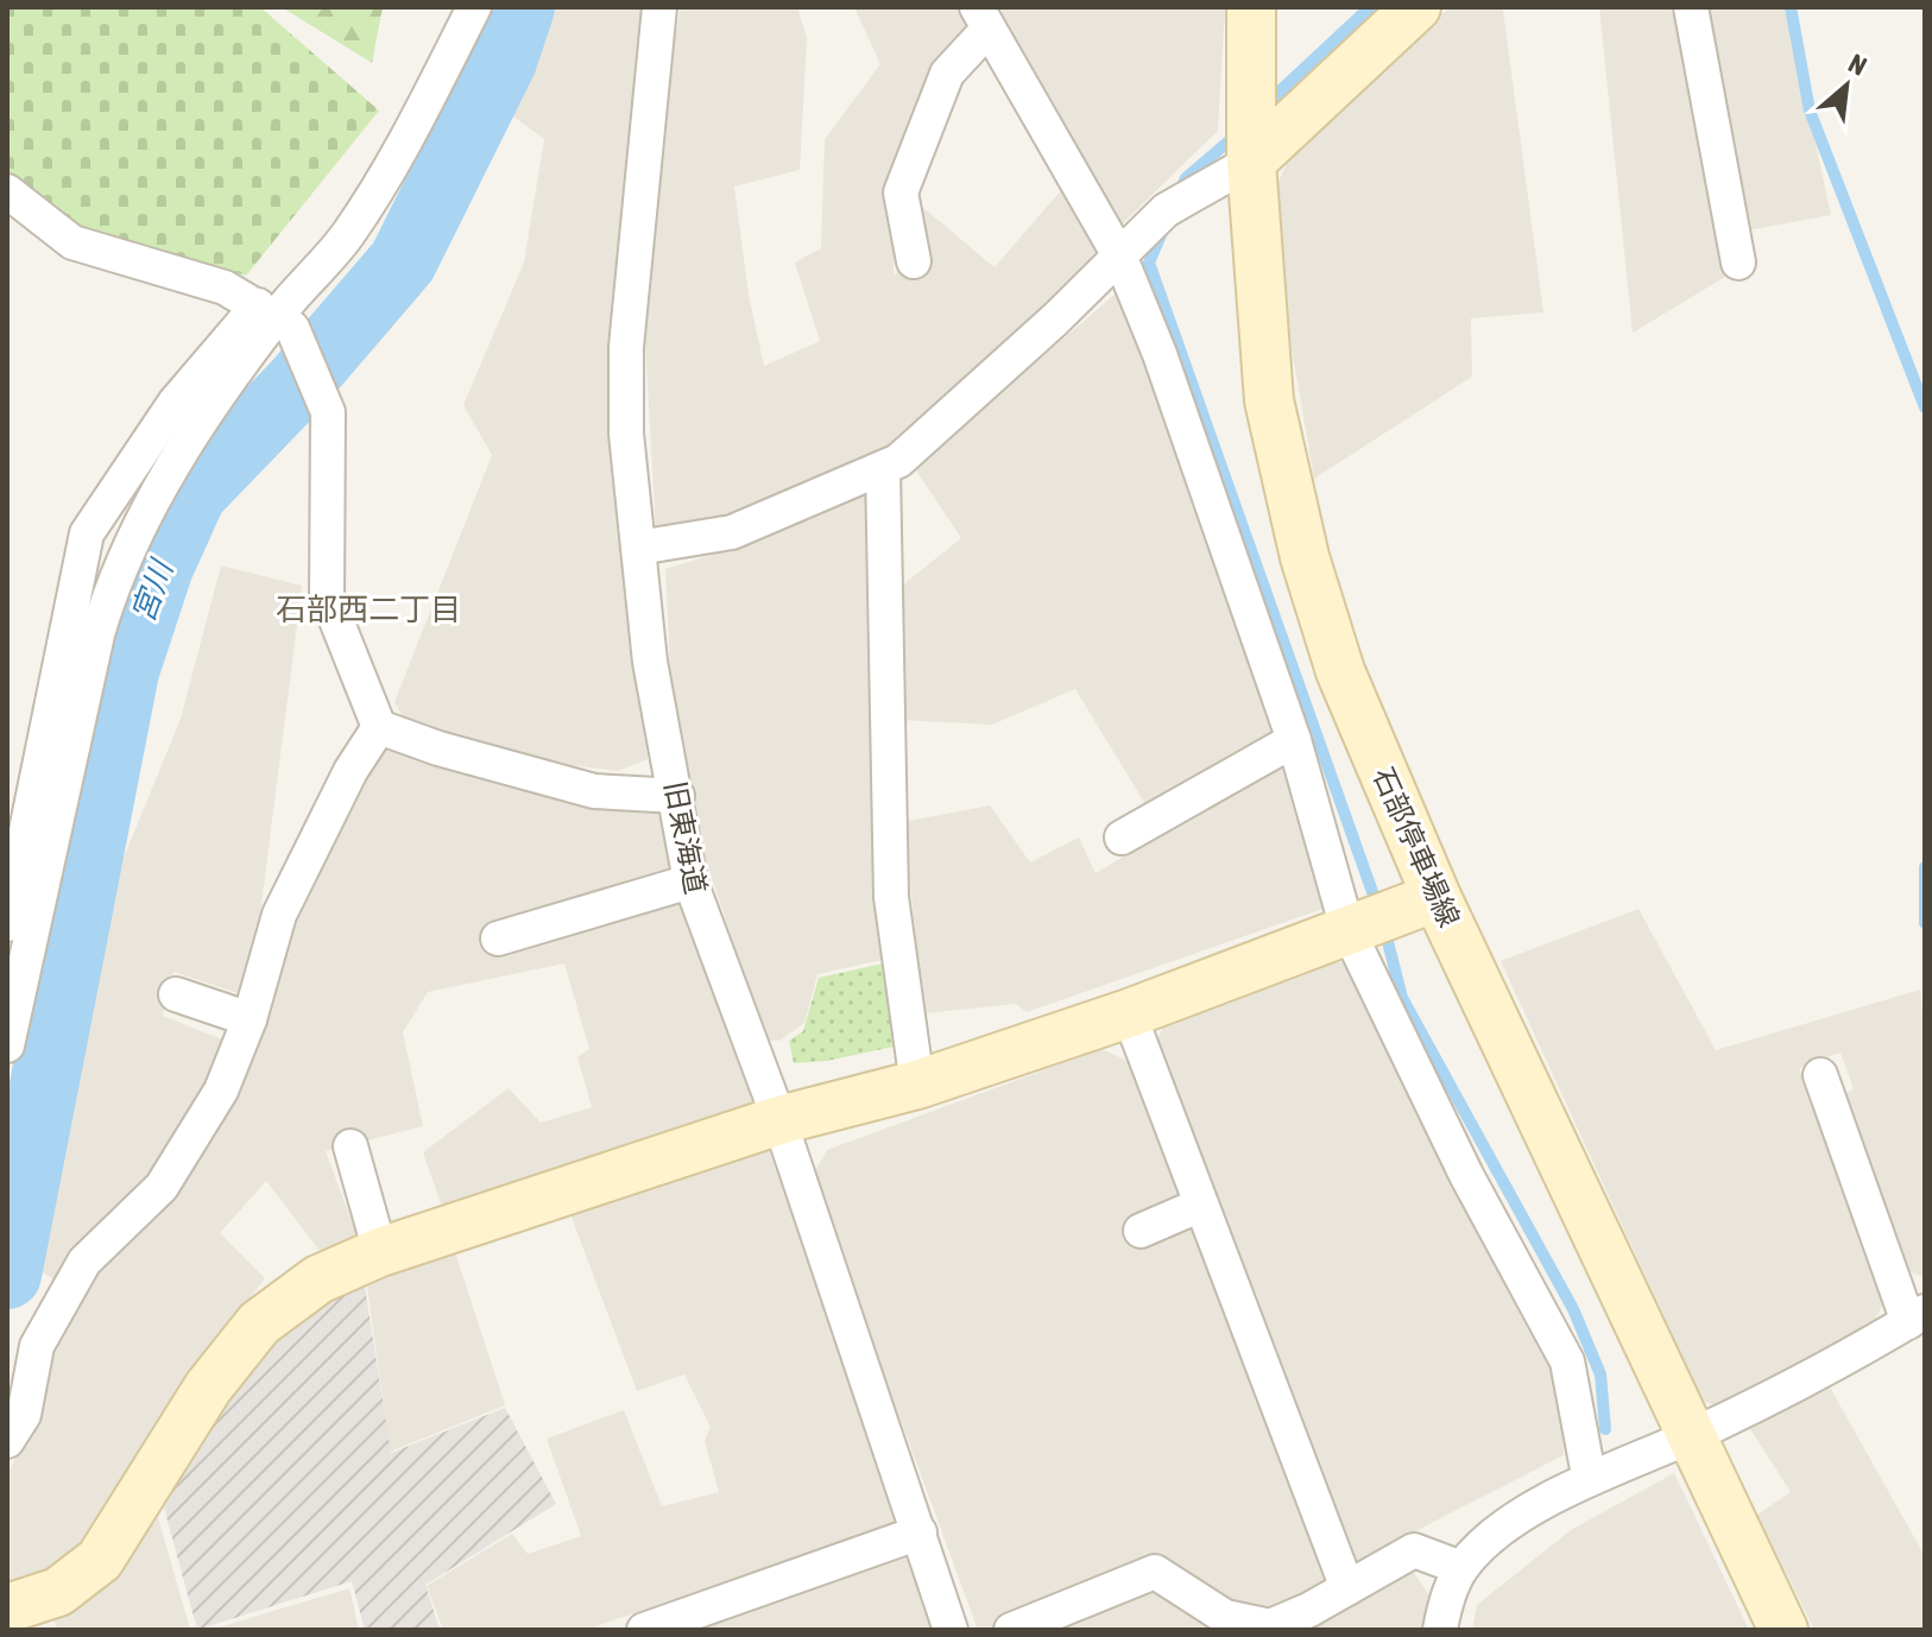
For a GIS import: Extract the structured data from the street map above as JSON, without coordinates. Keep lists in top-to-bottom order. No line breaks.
{"streets":{"street":["旧東海道","石部停車場線"]},"districts":["石部西二丁目"],"water":["宮川"],"north":"top right"}
